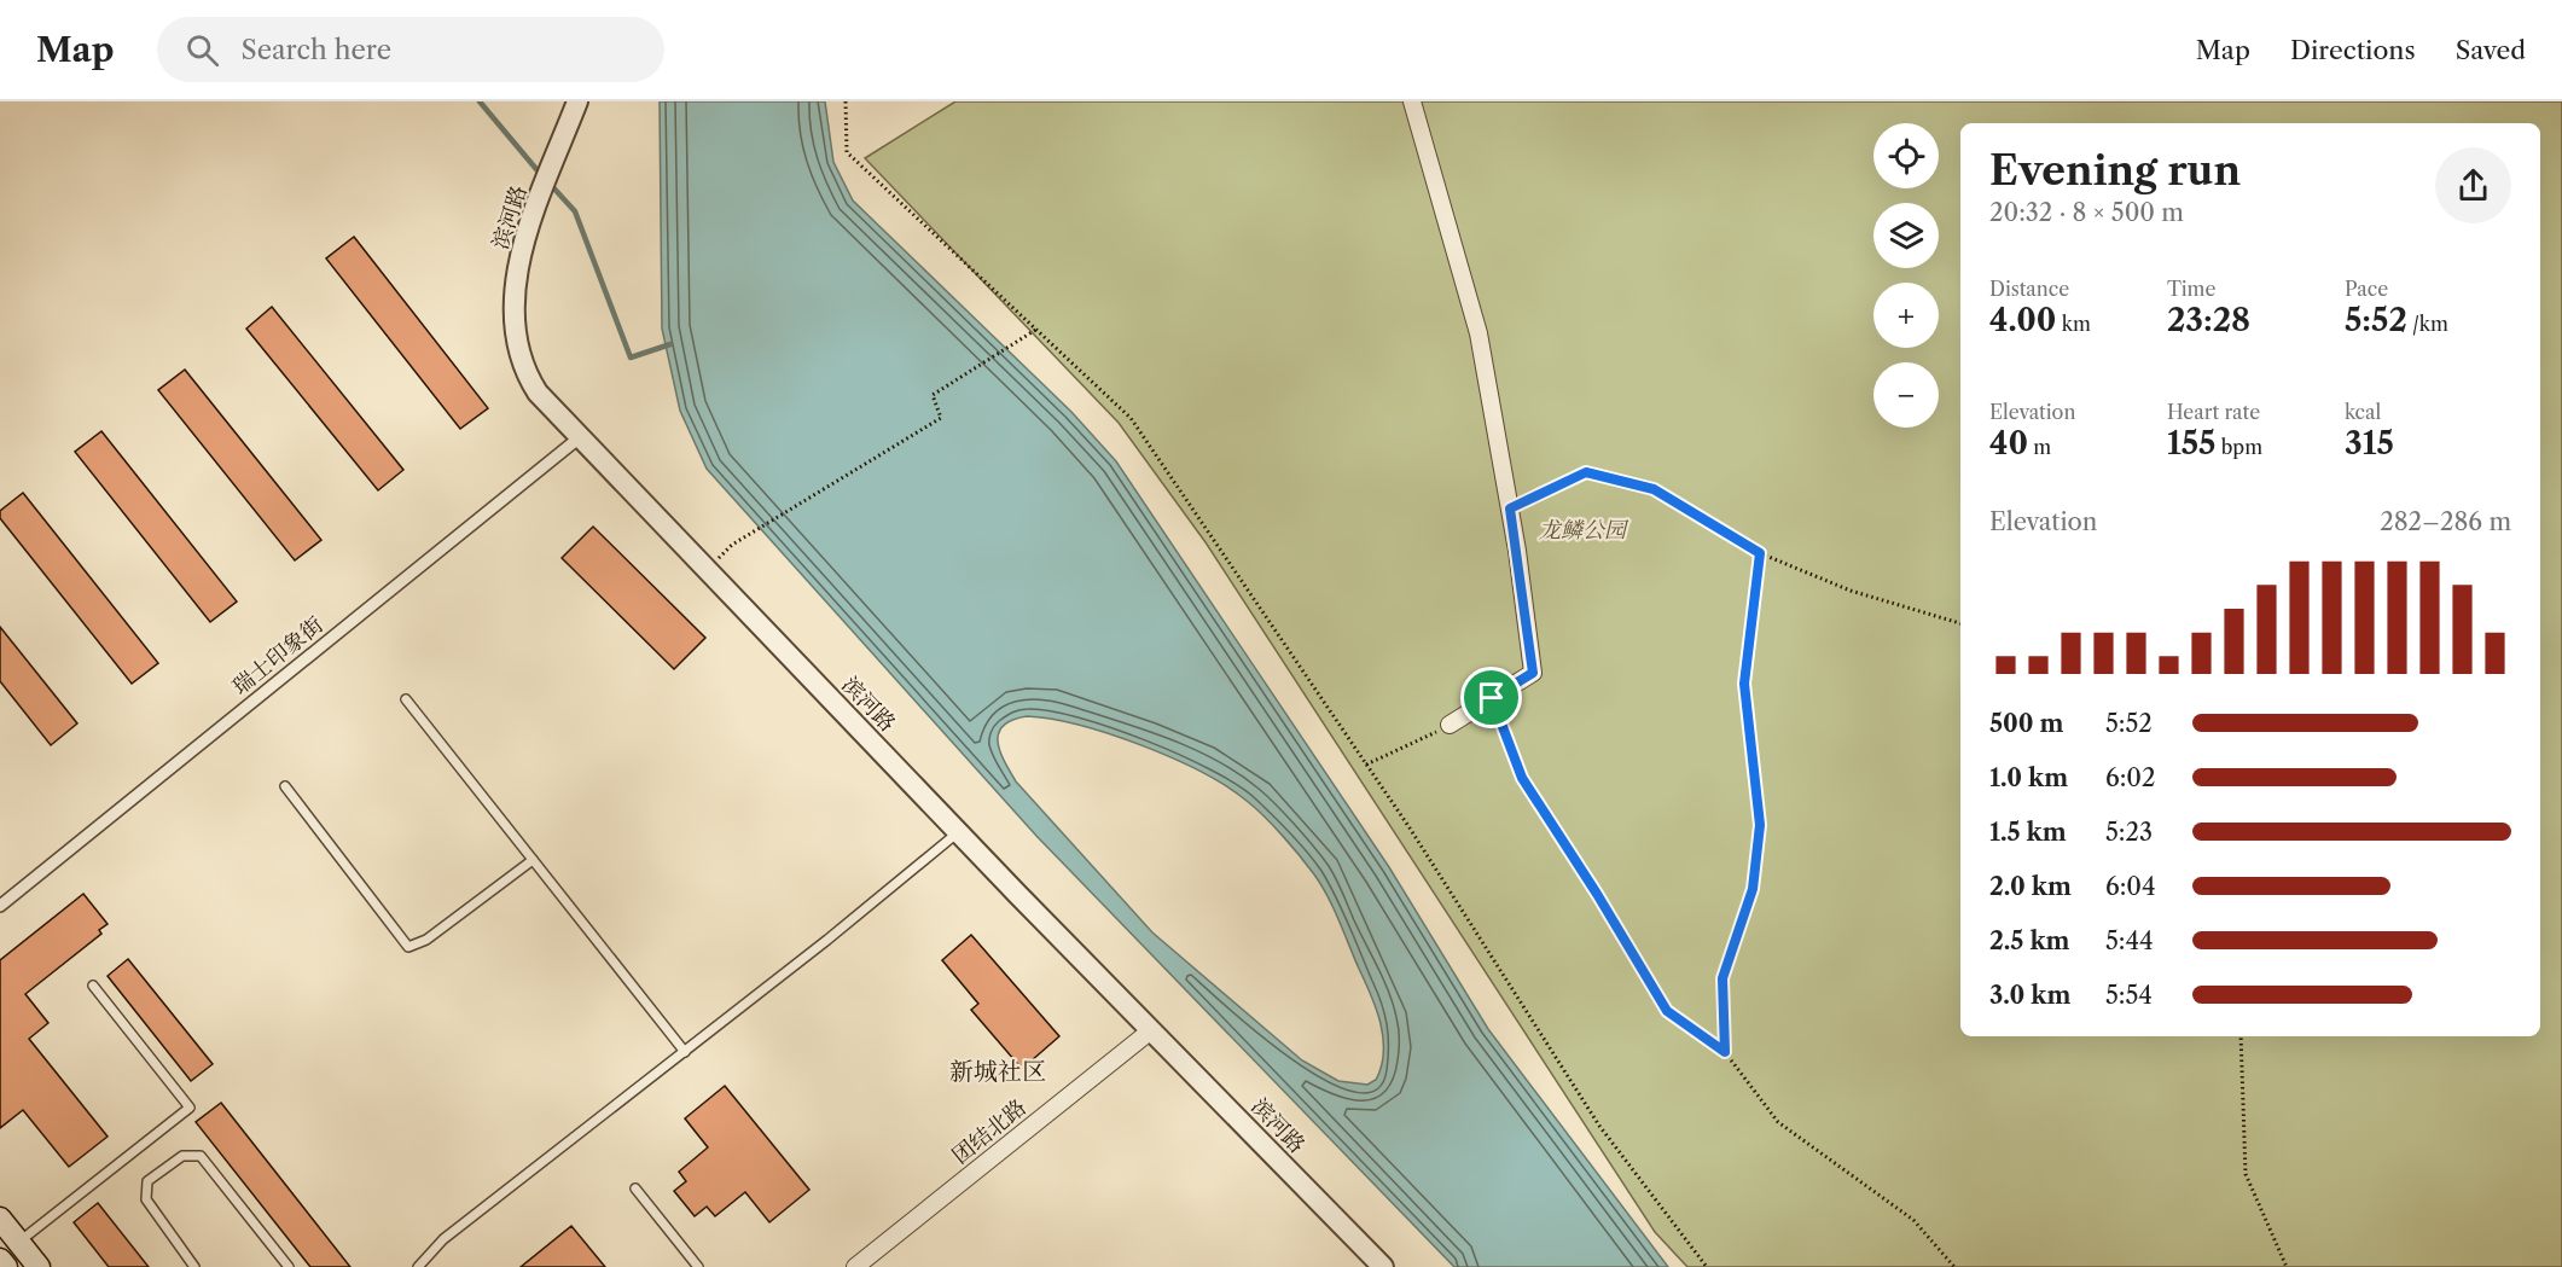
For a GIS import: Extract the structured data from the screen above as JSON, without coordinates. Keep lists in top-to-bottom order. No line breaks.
{"streets":{"street":["滨河路","瑞士印象街","团结北路"]},"crossings":[["滨河路","瑞士印象街"],["滨河路","团结北路"]],"districts":["新城社区"],"parks":["龙鳞公园"],"page":{"header":"Map","search":"Search here","nav":["Map","Directions","Saved"],"map_buttons":["+","−"],"heading":["Evening run","20:32 · 8 × 500 m"],"stats":[["Distance","4.00 km"],["Time","23:28"],["Pace","5:52 /km"],["Elevation","40 m"],["Heart rate","155 bpm"],["kcal","315"]],"chart":["Elevation","282–286 m"],"list":[{"name":"500 m","note":"5:52"},{"name":"1.0 km","note":"6:02"},{"name":"1.5 km","note":"5:23"},{"name":"2.0 km","note":"6:04"},{"name":"2.5 km","note":"5:44"},{"name":"3.0 km","note":"5:54"}]}}
